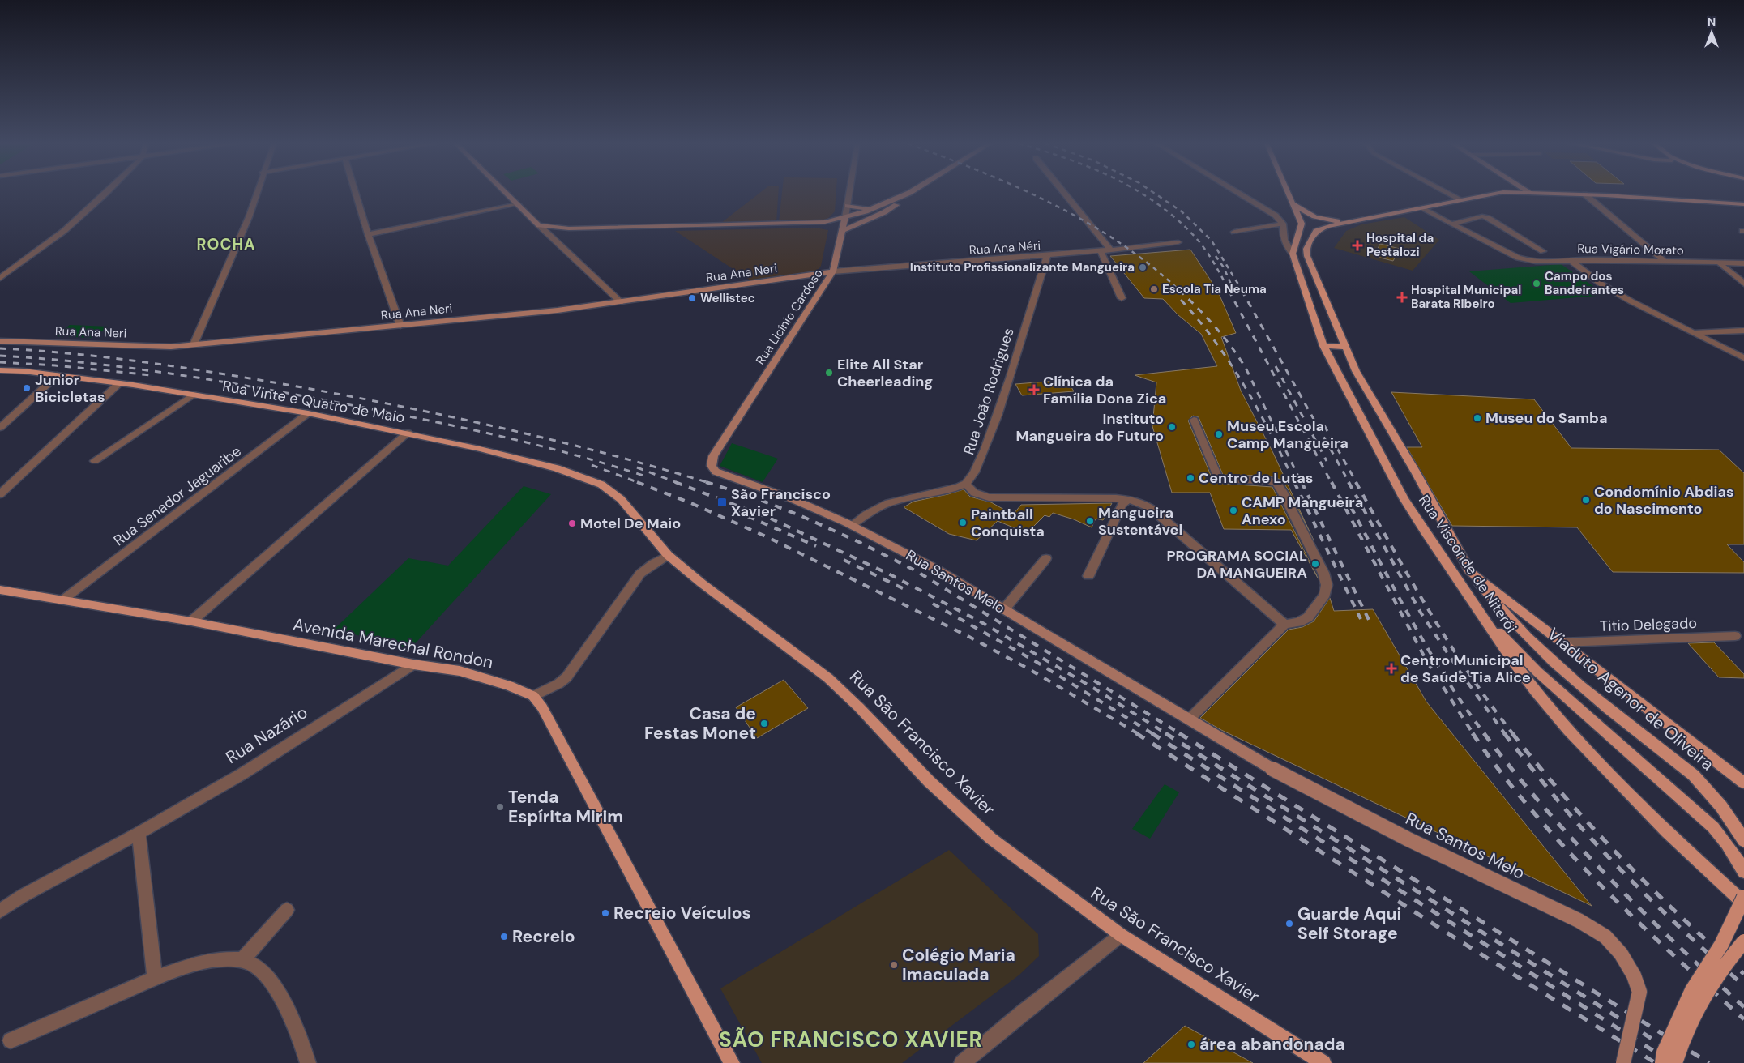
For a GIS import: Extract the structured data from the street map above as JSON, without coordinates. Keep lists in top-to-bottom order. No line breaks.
{"streets":{"main road":["Rua Ana Neri","Rua Licínio Cardoso","Rua Vinte e Quatro de Maio","Rua Visconde de Niterói","Rua Santos Melo","Avenida Marechal Rondon","Viaduto Agenor de Oliveira","Rua São Francisco Xavier"],"street":["Rua Ana Néri","Rua Vigário Morato","Rua João Rodrigues","Rua Senador Jaguaribe","Titio Delegado","Rua Nazário"]},"crossings":[["Rua Ana Néri","Rua Ana Neri"],["Rua Ana Néri","Rua Licínio Cardoso"],["Rua Ana Néri","Rua João Rodrigues"],["Rua Ana Neri","Rua Licínio Cardoso"],["Rua Licínio Cardoso","Rua Santos Melo"],["Rua Vinte e Quatro de Maio","Rua Senador Jaguaribe"],["Rua Vinte e Quatro de Maio","Rua São Francisco Xavier"],["Rua Senador Jaguaribe","Avenida Marechal Rondon"],["Rua Visconde de Niterói","Titio Delegado"],["Rua Visconde de Niterói","Viaduto Agenor de Oliveira"],["Avenida Marechal Rondon","Rua Nazário"]],"districts":["ROCHA","SÃO FRANCISCO XAVIER"],"places":{"health":["Hospital da Pestalozi","Hospital Municipal Barata Ribeiro","Clínica da Família Dona Zica","Centro Municipal de Saúde Tia Alice"],"other":["Instituto Profissionalizante Mangueira","Campo dos Bandeirantes","Escola Tia Neuma","Wellistec","Elite All Star Cheerleading","Junior Bicicletas","Museu do Samba","Instituto Mangueira do Futuro","Museu Escola Camp Mangueira","Centro de Lutas","Condomínio Abdias do Nascimento","CAMP Mangueira Anexo","Mangueira Sustentável","Paintball Conquista","Motel De Maio","PROGRAMA SOCIAL DA MANGUEIRA","Casa de Festas Monet","Tenda Espírita Mirim","Recreio Veículos","Guarde Aqui Self Storage","Recreio","Colégio Maria Imaculada","área abandonada"],"transit":["São Francisco Xavier"]},"north":"top"}
